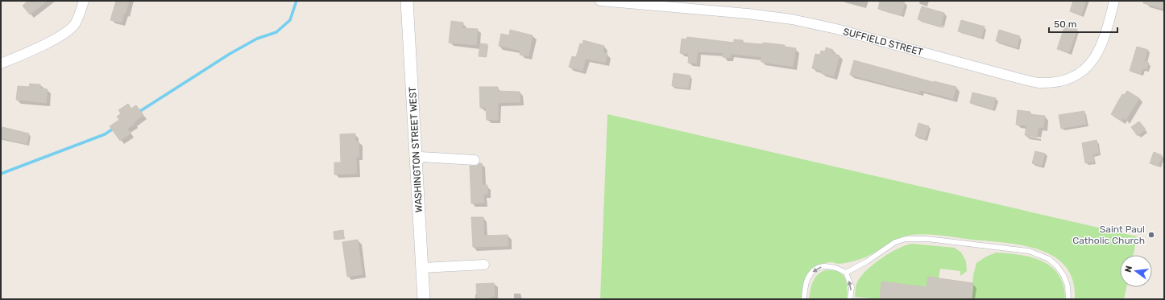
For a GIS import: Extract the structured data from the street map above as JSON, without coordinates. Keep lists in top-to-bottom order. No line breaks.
{"streets":{"street":["SUFFIELD STREET","WASHINGTON STREET WEST"]},"places":["Saint Paul Catholic Church"],"scale_bar":"50 m","north":"left"}
